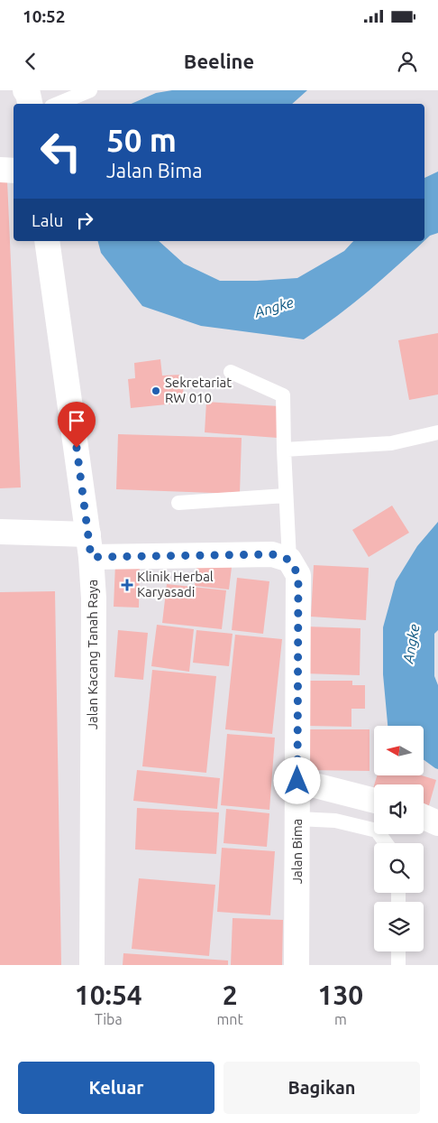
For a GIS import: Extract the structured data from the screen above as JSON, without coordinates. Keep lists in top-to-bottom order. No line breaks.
{"streets":{"street":["Jalan Kacang Tanah Raya","Jalan Bima"]},"water":["Angke"],"places":{"other":["Sekretariat RW 010"],"health":["Klinik Herbal Karyasadi"]},"north":"left","page":{"status":"10:52","header":"Beeline","turn":["50 m","Jalan Bima"],"then":"Lalu","eta":["10:54","Tiba","2","mnt","130","m"],"buttons":["Keluar","Bagikan"]}}
